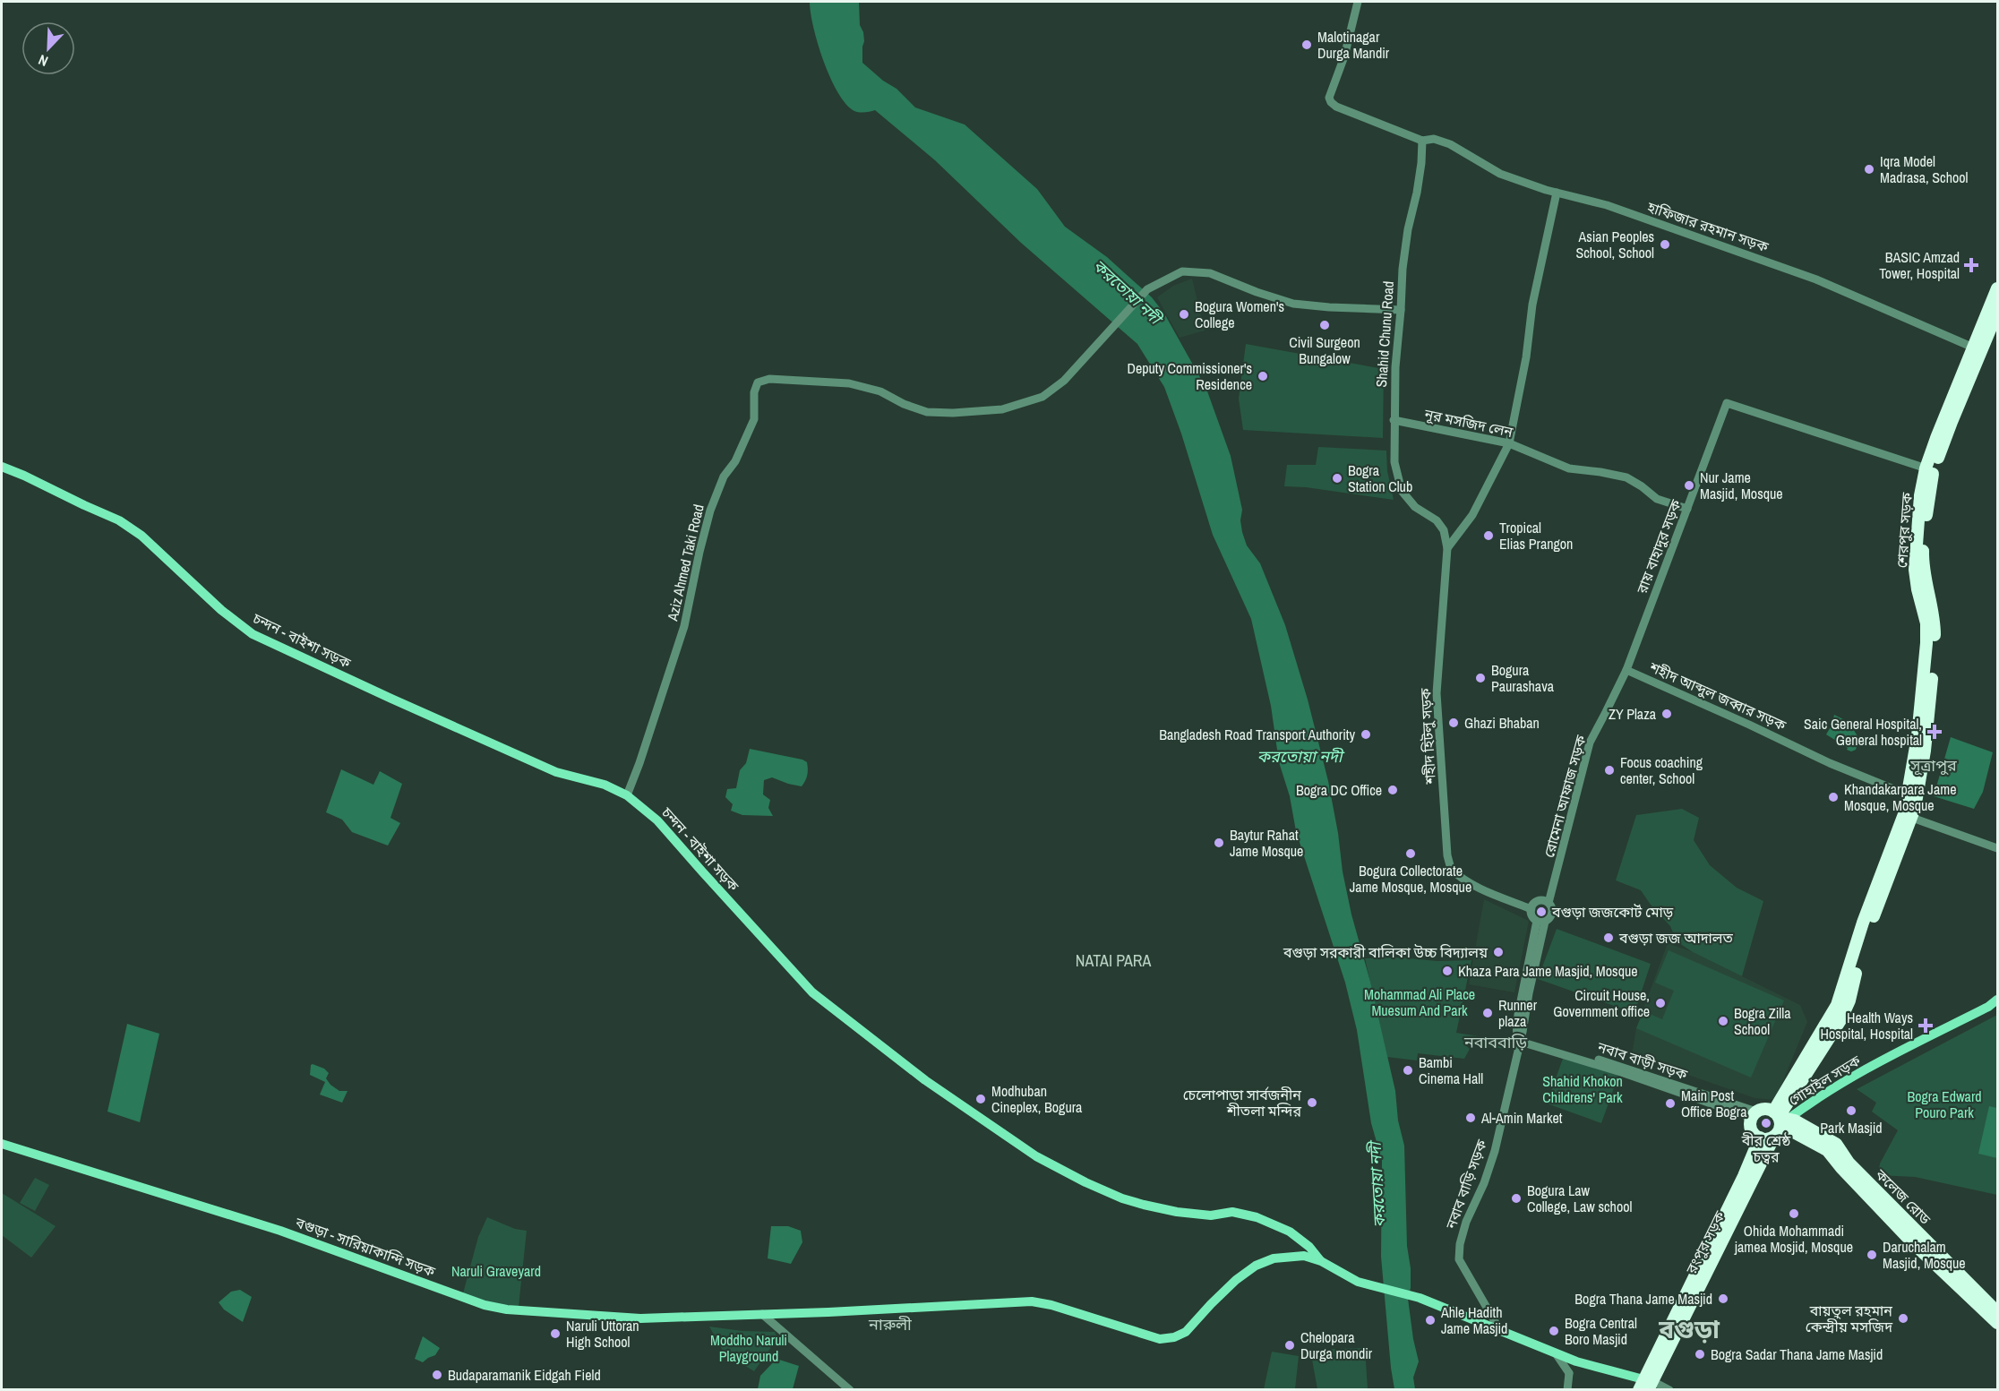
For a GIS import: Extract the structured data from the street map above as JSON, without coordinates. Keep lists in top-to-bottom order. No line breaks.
{"streets":{"highway":["শেরপুর সড়ক","কলেজ রোড","রংপুর সড়ক"],"main road":["চন্দন - বাইশা সড়ক","গোহাইল সড়ক","বগুড়া - সারিয়াকান্দি সড়ক"],"street":["হাফিজার রহমান সড়ক","Shahid Chunu Road","নূর মসজিদ লেন","রায় বাহাদুর সড়ক","Aziz Ahmed Taki Road","শহীদ আব্দুল জব্বার সড়ক","শহীদ হিটলু সড়ক","রোমেনা আফাজ সড়ক","নবাব বাড়ী সড়ক","নবাব বাড়ি সড়ক"]},"crossings":[["হাফিজার রহমান সড়ক","Shahid Chunu Road"],["হাফিজার রহমান সড়ক","শেরপুর সড়ক"],["Shahid Chunu Road","নূর মসজিদ লেন"],["Shahid Chunu Road","Aziz Ahmed Taki Road"],["Shahid Chunu Road","শহীদ হিটলু সড়ক"],["নূর মসজিদ লেন","রায় বাহাদুর সড়ক"],["শেরপুর সড়ক","রায় বাহাদুর সড়ক"],["শেরপুর সড়ক","শহীদ আব্দুল জব্বার সড়ক"],["শেরপুর সড়ক","নবাব বাড়ী সড়ক"],["শেরপুর সড়ক","গোহাইল সড়ক"],["শেরপুর সড়ক","কলেজ রোড"],["শেরপুর সড়ক","রংপুর সড়ক"],["রায় বাহাদুর সড়ক","শহীদ আব্দুল জব্বার সড়ক"],["রায় বাহাদুর সড়ক","রোমেনা আফাজ সড়ক"],["Aziz Ahmed Taki Road","চন্দন - বাইশা সড়ক"],["চন্দন - বাইশা সড়ক","বগুড়া - সারিয়াকান্দি সড়ক"],["শহীদ আব্দুল জব্বার সড়ক","রোমেনা আফাজ সড়ক"],["শহীদ হিটলু সড়ক","রোমেনা আফাজ সড়ক"],["শহীদ হিটলু সড়ক","নবাব বাড়ি সড়ক"],["রোমেনা আফাজ সড়ক","নবাব বাড়ি সড়ক"],["নবাব বাড়ী সড়ক","গোহাইল সড়ক"],["নবাব বাড়ী সড়ক","নবাব বাড়ি সড়ক"],["নবাব বাড়ী সড়ক","কলেজ রোড"],["নবাব বাড়ী সড়ক","রংপুর সড়ক"],["গোহাইল সড়ক","কলেজ রোড"],["গোহাইল সড়ক","রংপুর সড়ক"],["কলেজ রোড","রংপুর সড়ক"]],"districts":["সূত্রাপুর","NATAI PARA","নবাববাড়ি","নারুলী","বগুড়া"],"water":["করতোয়া নদী"],"parks":["Mohammad Ali Place Muesum And Park","Shahid Khokon Childrens' Park","Bogra Edward Pouro Park","Naruli Graveyard","Moddho Naruli Playground"],"places":{"other":["Malotinagar Durga Mandir","Iqra Model Madrasa, School","Asian Peoples School, School","Bogura Women's College","Civil Surgeon Bungalow","Deputy Commissioner's Residence","Bogra Station Club","Nur Jame Masjid, Mosque","Tropical Elias Prangon","Bogura Paurashava","ZY Plaza","Ghazi Bhaban","Bangladesh Road Transport Authority","Focus coaching center, School","Bogra DC Office","Khandakarpara Jame Mosque, Mosque","Baytur Rahat Jame Mosque","Bogura Collectorate Jame Mosque, Mosque","বগুড়া জজকোর্ট মোড়","বগুড়া জজ আদালত","বগুড়া সরকারী বালিকা উচ্চ বিদ্যালয়","Khaza Para Jame Masjid, Mosque","Circuit House, Government office","Runner plaza","Bogra Zilla School","Bambi Cinema Hall","Modhuban Cineplex, Bogura","চেলোপাড়া সার্বজনীন শীতলা মন্দির","Main Post Office Bogra","Park Masjid","Al-Amin Market","বীর শ্রেষ্ঠ চত্বর","Bogura Law College, Law school","Ohida Mohammadi jamea Mosjid, Mosque","Daruchalam Masjid, Mosque","Bogra Thana Jame Masjid","বায়তুল রহমান কেন্দ্রীয় মসজিদ","Ahle Hadith Jame Masjid","Bogra Central Boro Masjid","Naruli Uttoran High School","Chelopara Durga mondir","Bogra Sadar Thana Jame Masjid","Budaparamanik Eidgah Field"],"health":["BASIC Amzad Tower, Hospital","Saic General Hospital, General hospital","Health Ways Hospital, Hospital"]},"north":"bottom left"}
